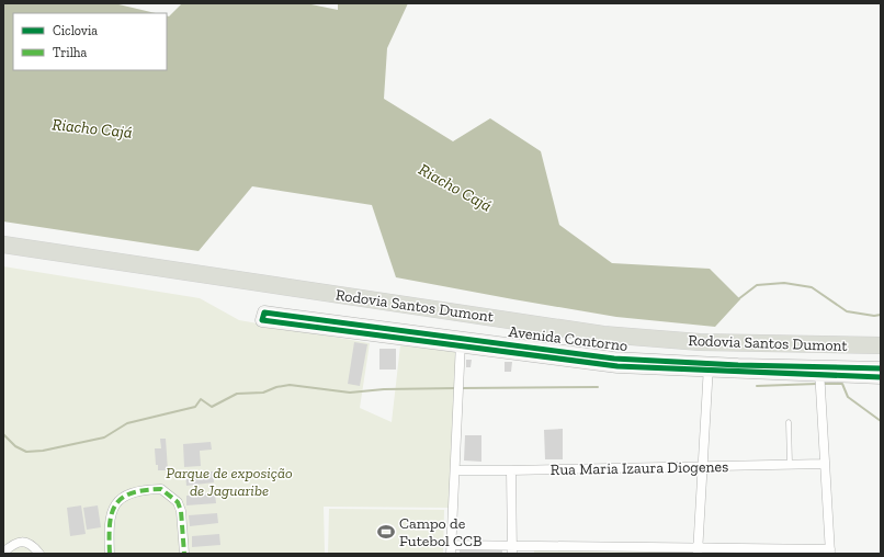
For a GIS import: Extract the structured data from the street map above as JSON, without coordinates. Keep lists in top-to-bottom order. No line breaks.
{"streets":{"highway":["Rodovia Santos Dumont"],"street":["Rua Maria Izaura Diogenes"],"cycle path":["Avenida Contorno"]},"water":["Riacho Cajá"],"parks":["Parque de exposição de Jaguaribe"],"places":{"sports":["Campo de Futebol CCB"]},"legend":["Ciclovia","Trilha"]}
